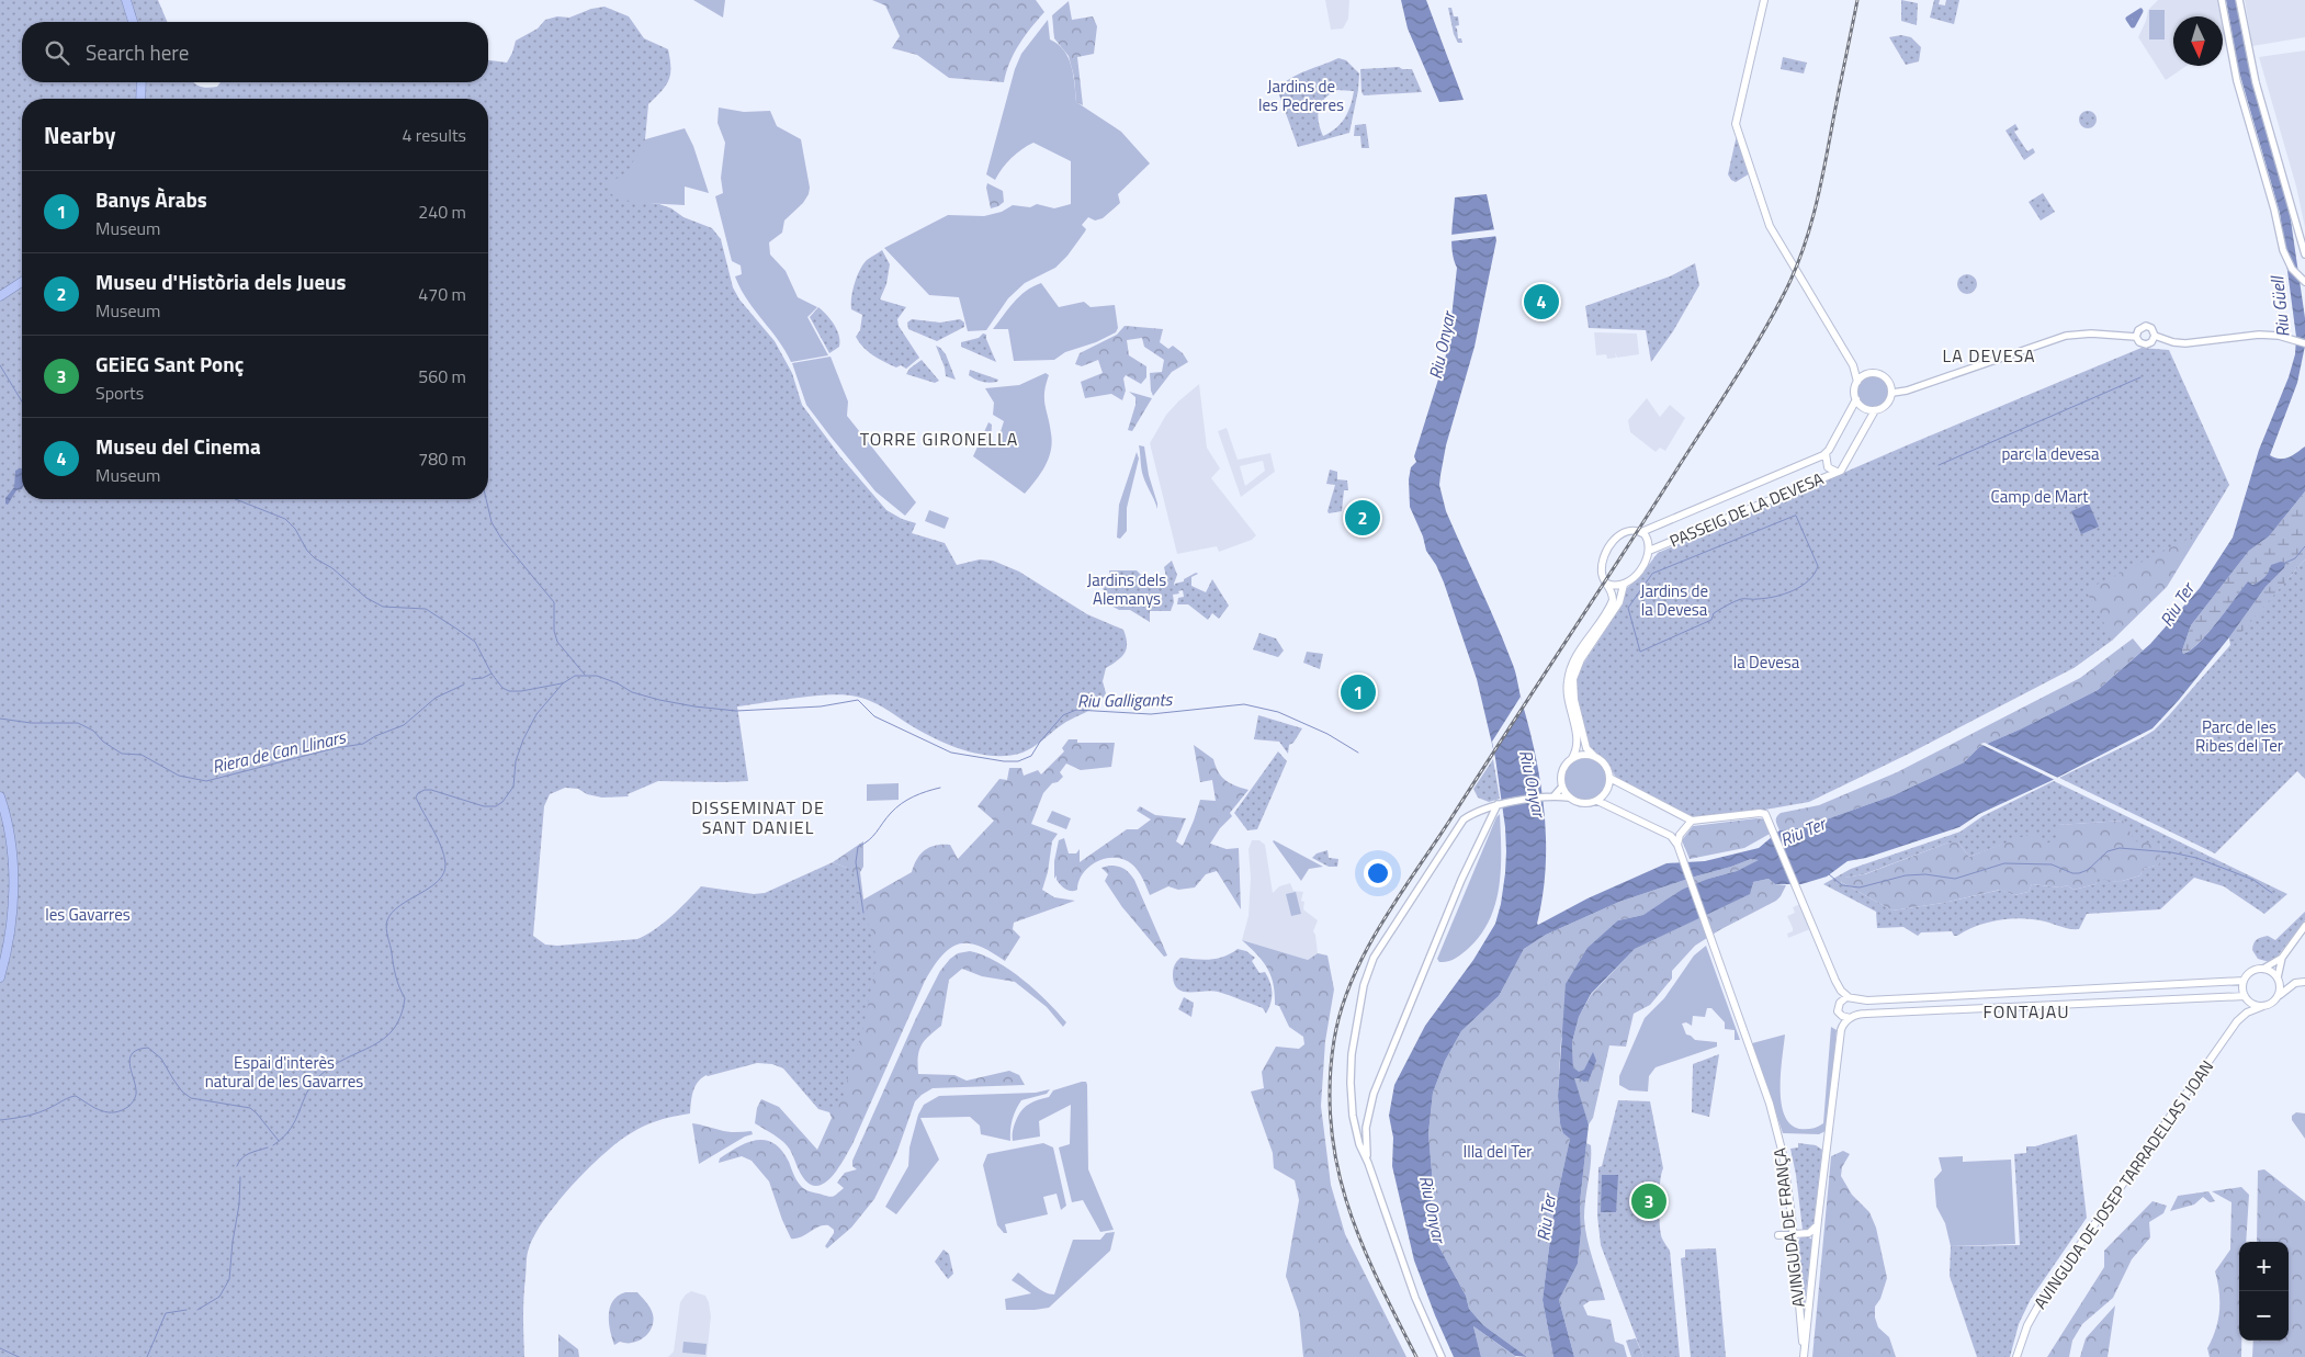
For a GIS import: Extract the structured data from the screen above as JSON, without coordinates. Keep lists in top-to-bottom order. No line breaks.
{"streets":{"main road":["PASSEIG DE LA DEVESA","AVINGUDA DE JOSEP TARRADELLAS I JOAN","AVINGUDA DE FRANÇA"]},"districts":["LA DEVESA","TORRE GIRONELLA","DISSEMINAT DE SANT DANIEL","FONTAJAU"],"water":["Riu Güell","Riu Onyar","Riu Ter","Riu Galligants","Riera de Can Llinars"],"parks":["Jardins de les Pedreres","parc la devesa","Camp de Mart","Jardins dels Alemanys","Jardins de la Devesa","la Devesa","Parc de les Ribes del Ter","les Gavarres","Espai d'interès natural de les Gavarres","Illa del Ter"],"north":"bottom","page":{"search":"Search here","heading":["Nearby","4 results"],"list":[{"mark":"1","name":"Banys Àrabs","note":"Museum","value":"240 m"},{"mark":"2","name":"Museu d'Història dels Jueus","note":"Museum","value":"470 m"},{"mark":"3","name":"GEiEG Sant Ponç","note":"Sports","value":"560 m"},{"mark":"4","name":"Museu del Cinema","note":"Museum","value":"780 m"}],"pins":["4","2","1","3"],"map_buttons":["+","−"]}}
